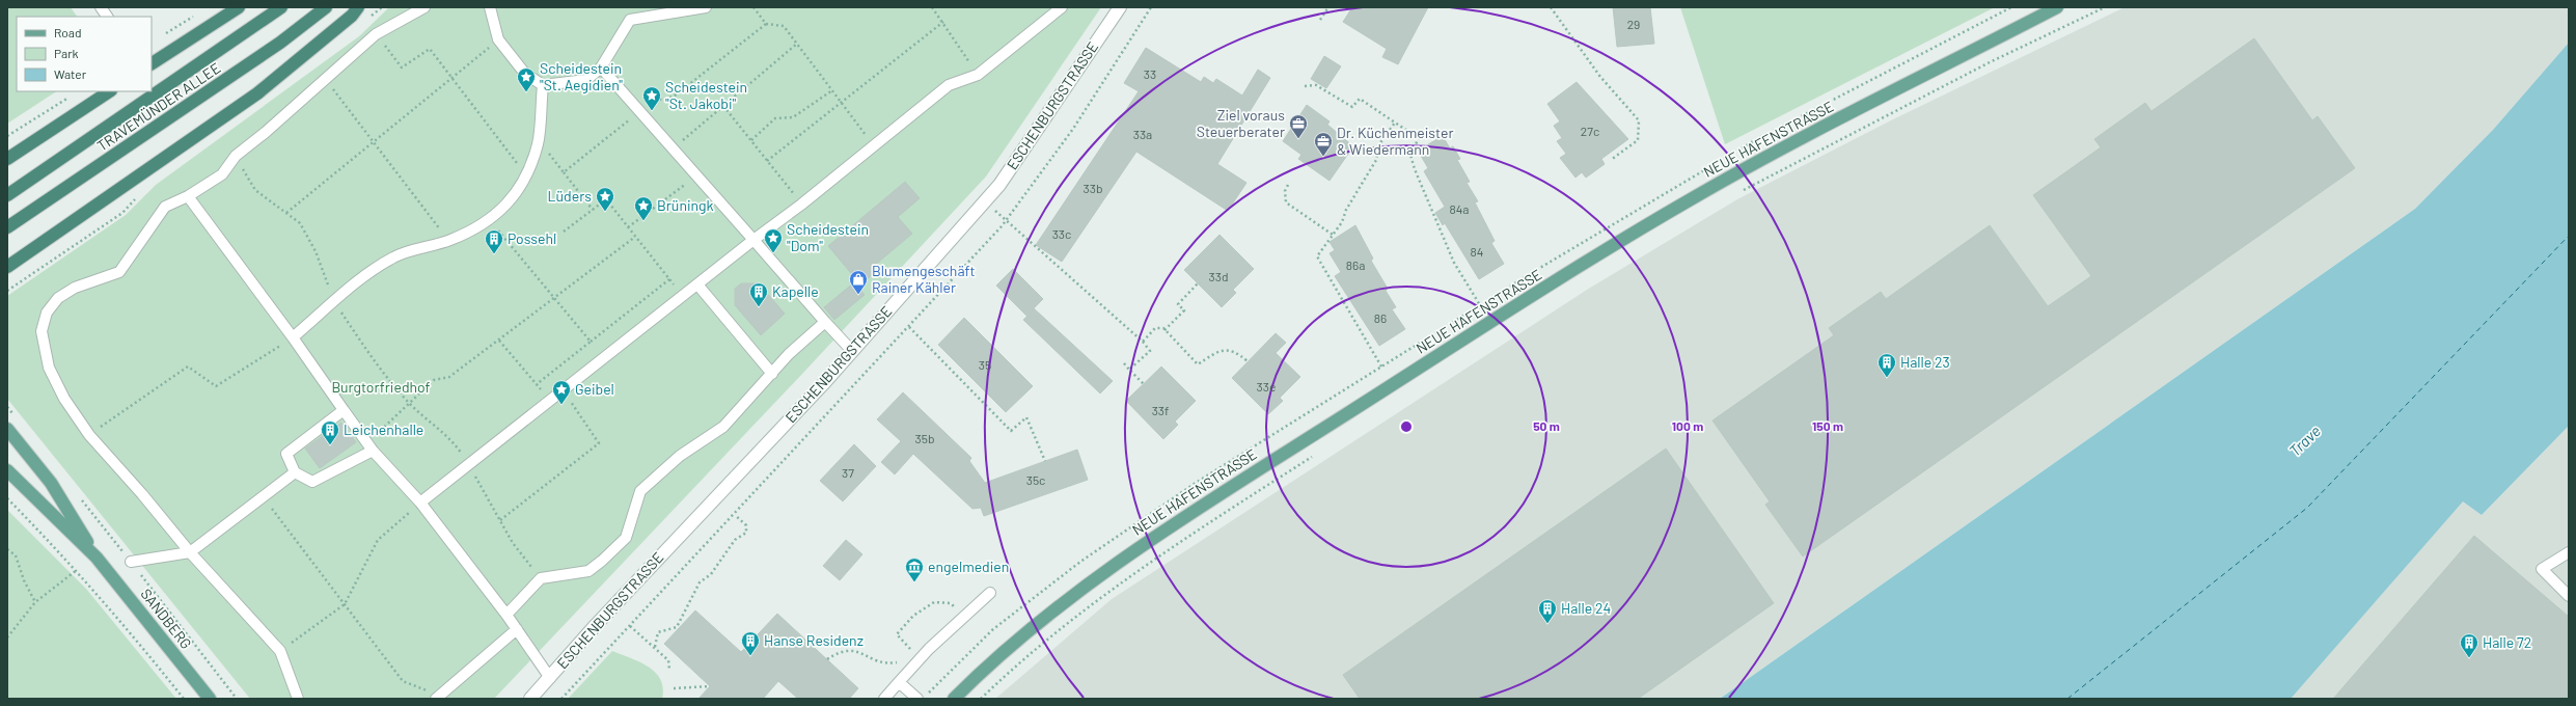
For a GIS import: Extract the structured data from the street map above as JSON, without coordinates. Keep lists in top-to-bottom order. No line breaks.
{"streets":{"highway":["TRAVEMÜNDER ALLEE"],"main road":["NEUE HAFENSTRASSE","SANDBERG"],"street":["ESCHENBURGSTRASSE"]},"water":["Trave"],"parks":["Burgtorfriedhof"],"places":{"place":["Scheidestein \"St. Aegidien\"","Scheidestein \"St. Jakobi\"","Lüders","Brüningk","Scheidestein \"Dom\"","Geibel"],"office":["Ziel voraus Steuerberater","Dr. Küchenmeister & Wiedermann"],"building":["Possehl","Kapelle","Halle 23","Leichenhalle","Halle 24","Hanse Residenz","Halle 72"],"shop":["Blumengeschäft Rainer Kähler"],"museum":["engelmedien"]},"house_numbers":["29","33","27c","33a","33b","84a","33c","84","86a","33d","86","35","33e","33f","35b","37","35c"],"legend":["Road","Park","Water"],"rings":["50 m","100 m","150 m"]}
